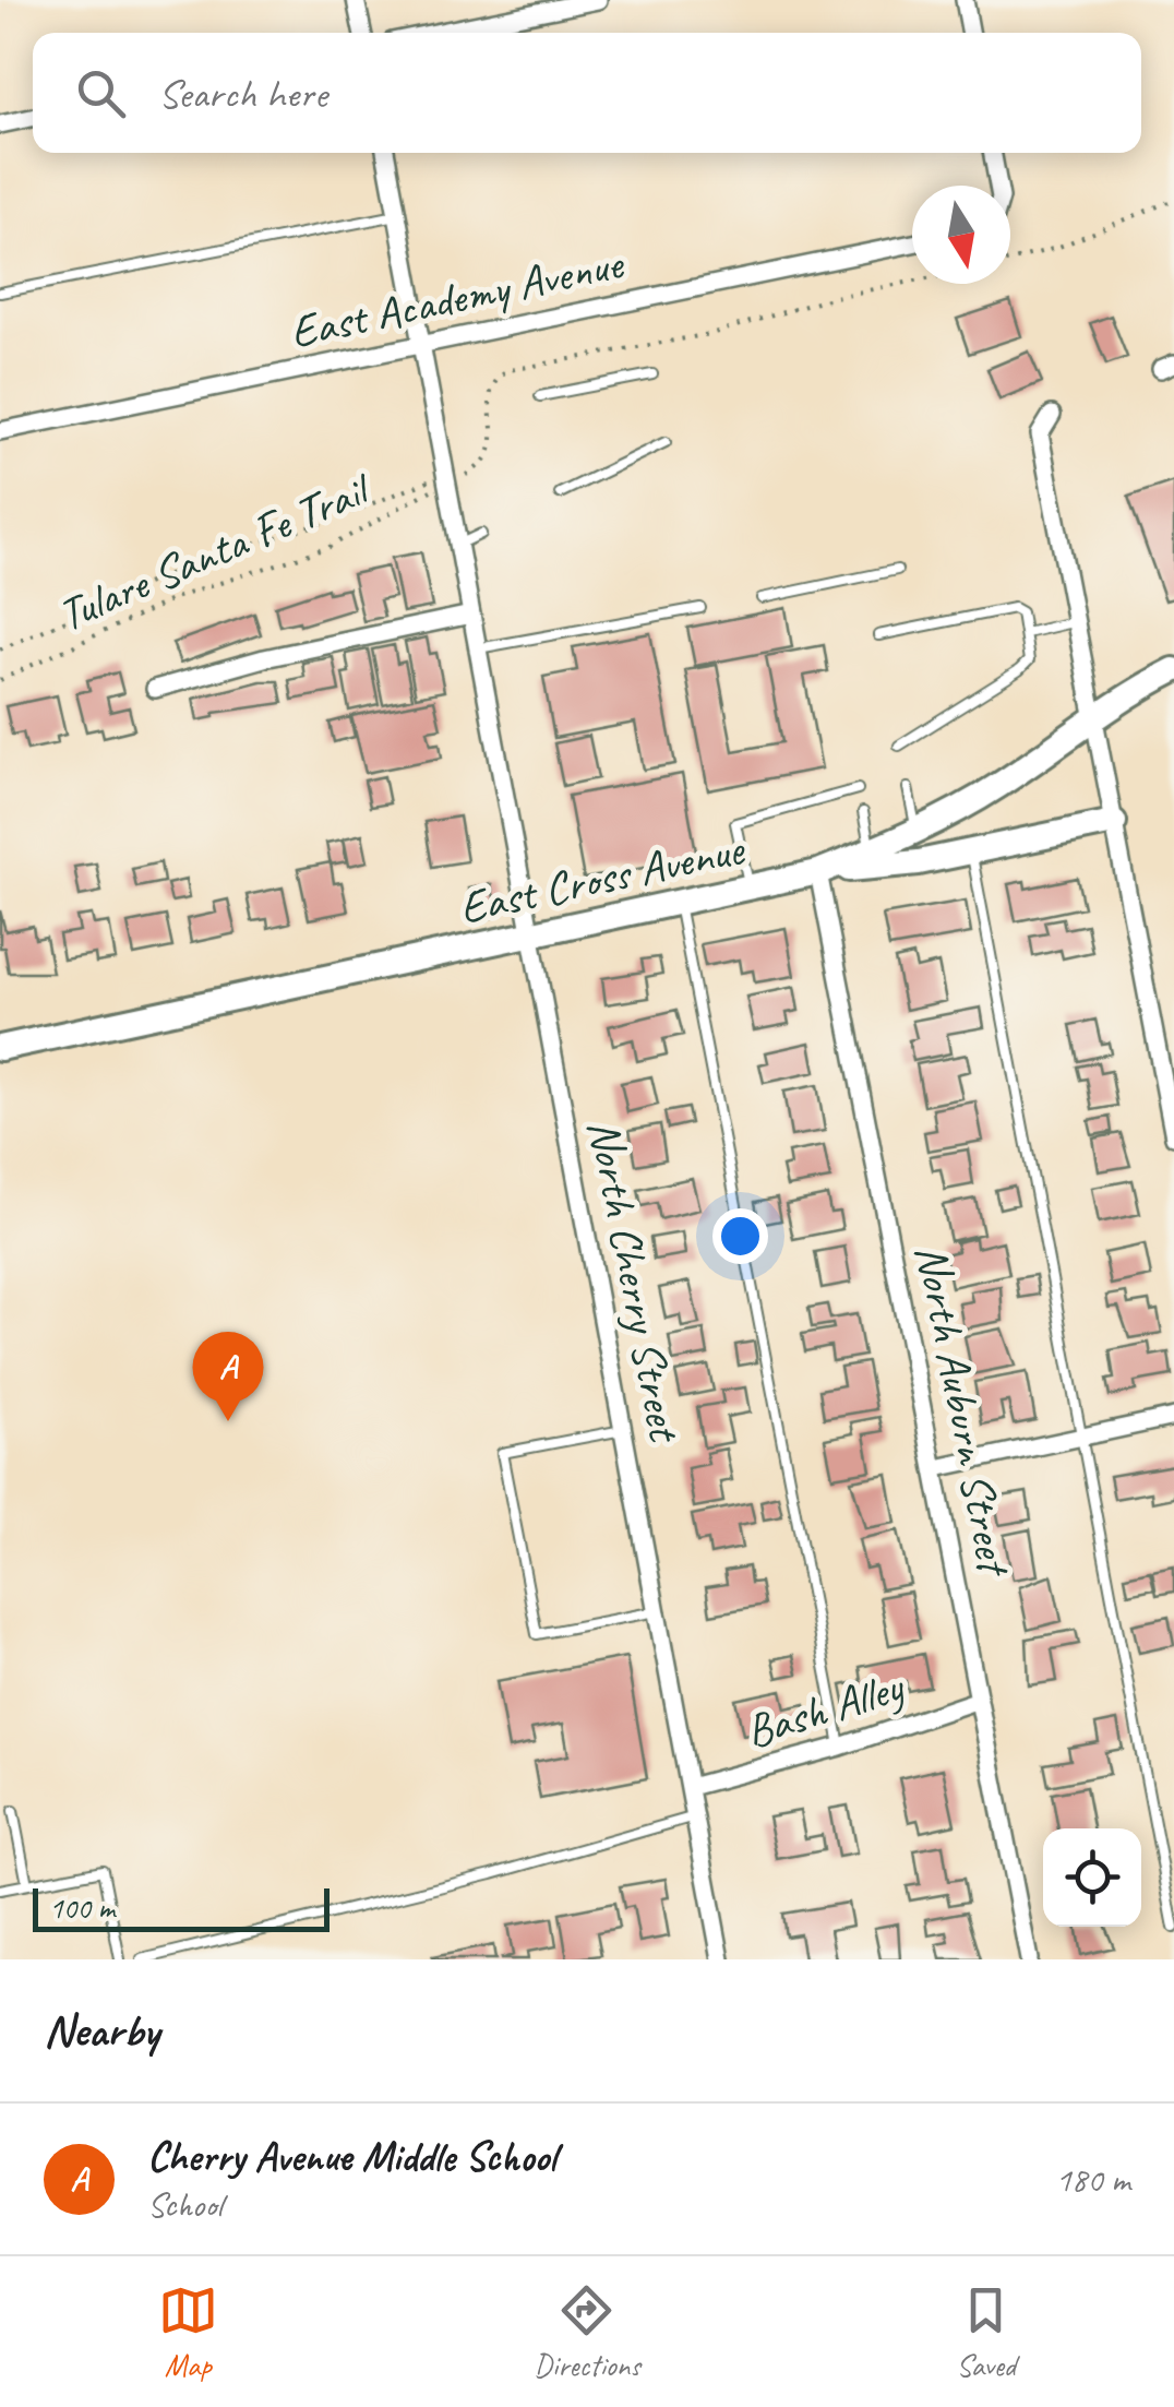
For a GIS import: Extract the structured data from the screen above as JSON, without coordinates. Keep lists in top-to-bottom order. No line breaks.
{"streets":{"street":["East Academy Avenue","East Cross Avenue","North Cherry Street","North Auburn Street","Bash Alley"],"path":["Tulare Santa Fe Trail"]},"crossings":[["East Academy Avenue","North Cherry Street"],["Tulare Santa Fe Trail","North Cherry Street"],["East Cross Avenue","North Cherry Street"],["East Cross Avenue","North Auburn Street"],["North Cherry Street","Bash Alley"],["North Auburn Street","Bash Alley"]],"scale_bar":"100 m","north":"bottom","page":{"search":"Search here","pins":"A","scale":"100 m","heading":"Nearby","list":[{"mark":"A","name":"Cherry Avenue Middle School","note":"School","value":"180 m"}],"nav":["Map","Directions","Saved"]}}
